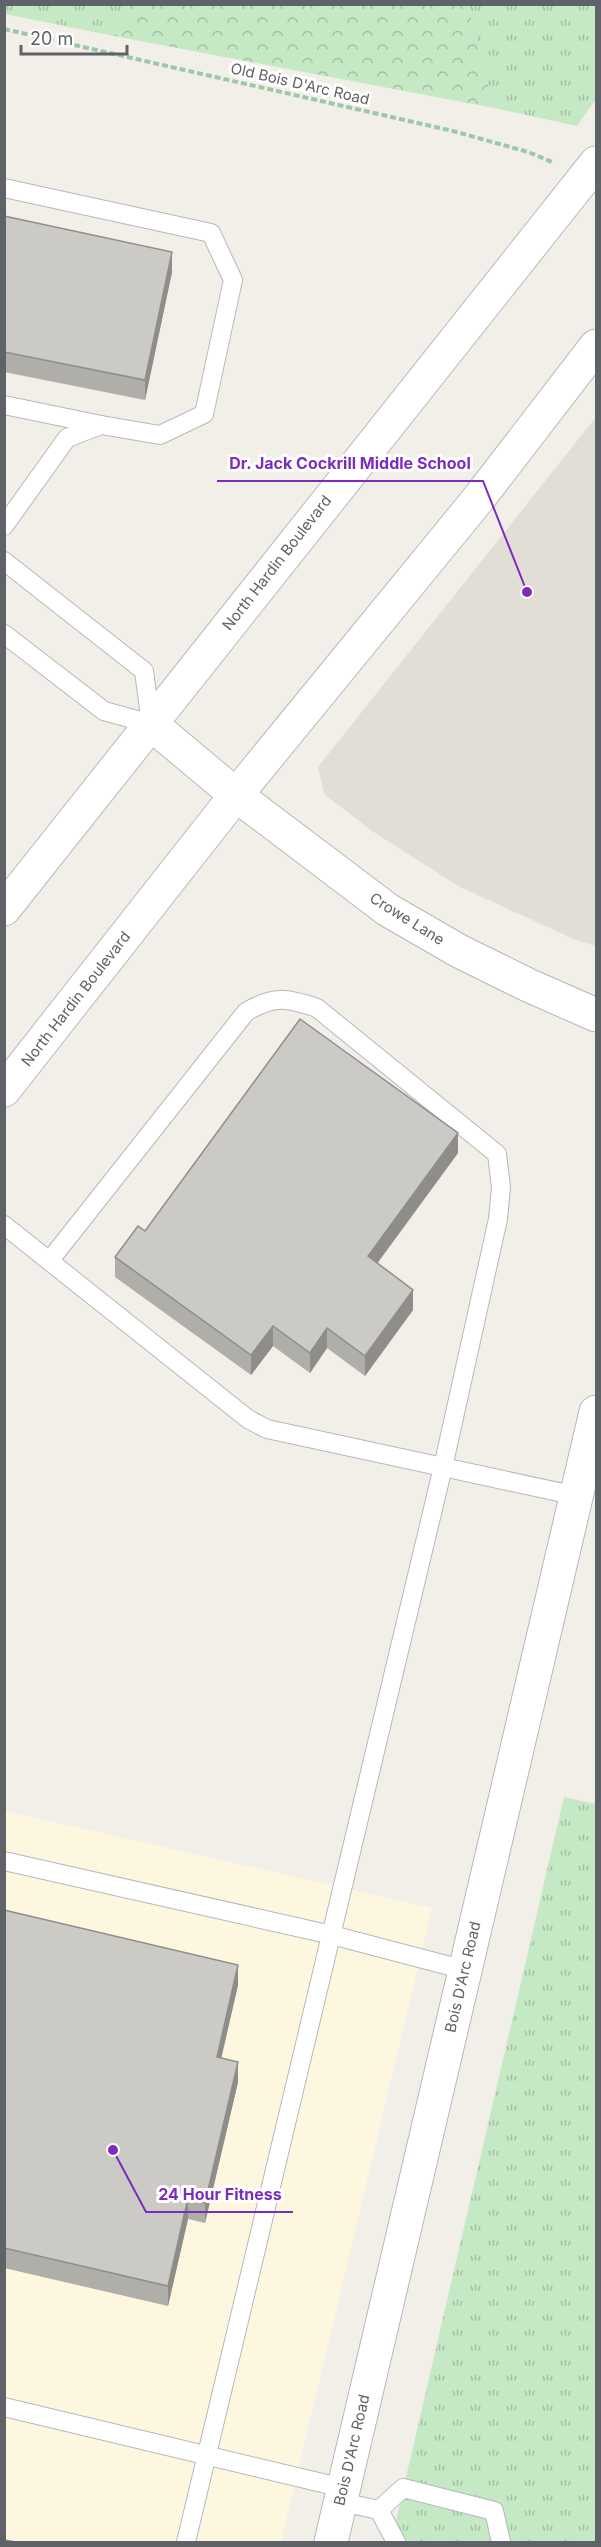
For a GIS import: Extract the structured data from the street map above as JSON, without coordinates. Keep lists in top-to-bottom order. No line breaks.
{"streets":{"main road":["North Hardin Boulevard","Crowe Lane","Bois D'Arc Road"],"path":["Old Bois D'Arc Road"]},"crossings":[["Old Bois D'Arc Road","North Hardin Boulevard"],["North Hardin Boulevard","Crowe Lane"]],"places":["Dr. Jack Cockrill Middle School","24 Hour Fitness"],"scale_bar":"20 m"}
